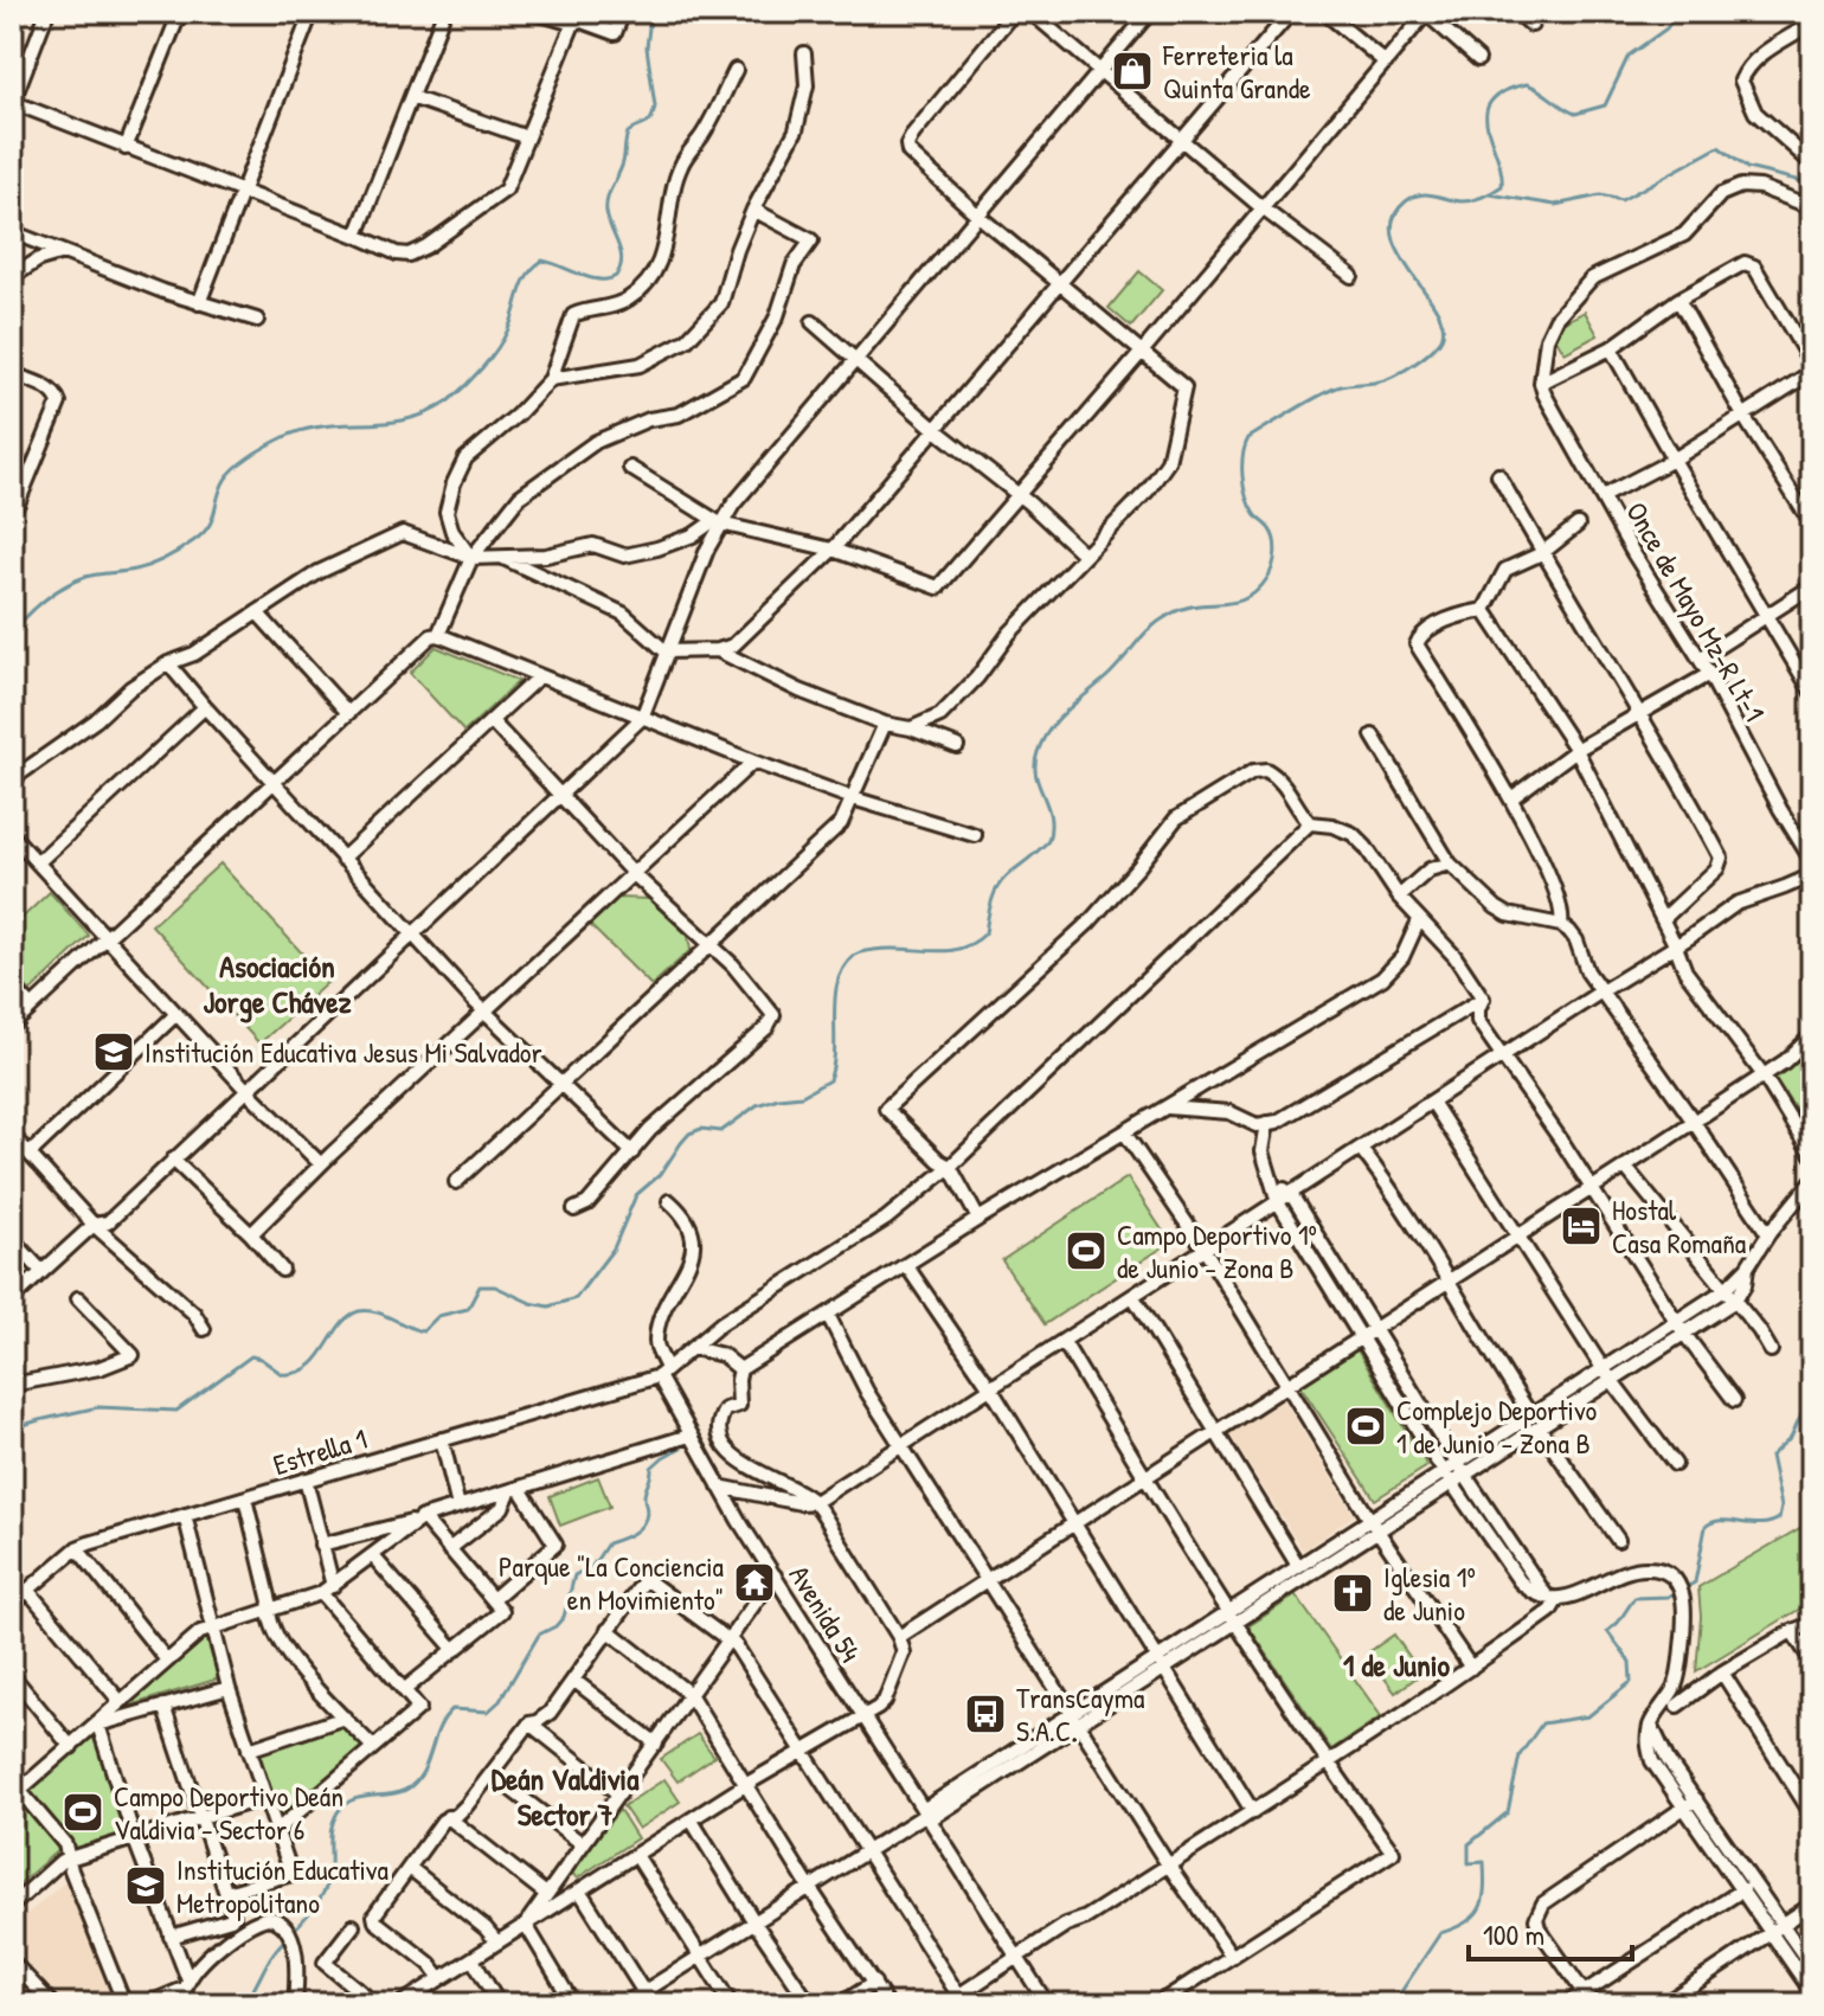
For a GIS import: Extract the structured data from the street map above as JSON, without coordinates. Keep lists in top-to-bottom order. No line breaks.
{"streets":{"street":["Once de Mayo Mz-R Lt-1","Estrella 1","Avenida 54"]},"crossings":[["Estrella 1","Avenida 54"]],"districts":["Asociación Jorge Chávez","1 de Junio","Deán Valdivia Sector 7"],"places":{"shop":["Ferreteria la Quinta Grande"],"school or university":["Institución Educativa Jesus Mi Salvador","Institución Educativa Metropolitano"],"hotel":["Hostal Casa Romaña"],"sports":["Campo Deportivo 1º de Junio - Zona B","Complejo Deportivo 1 de Junio - Zona B","Campo Deportivo Deán Valdivia - Sector 6"],"temple":["Parque \"La Conciencia en Movimiento\""],"church":["Iglesia 1º de Junio"],"bus stop":["TransCayma S.A.C."]},"scale_bar":"100 m"}
